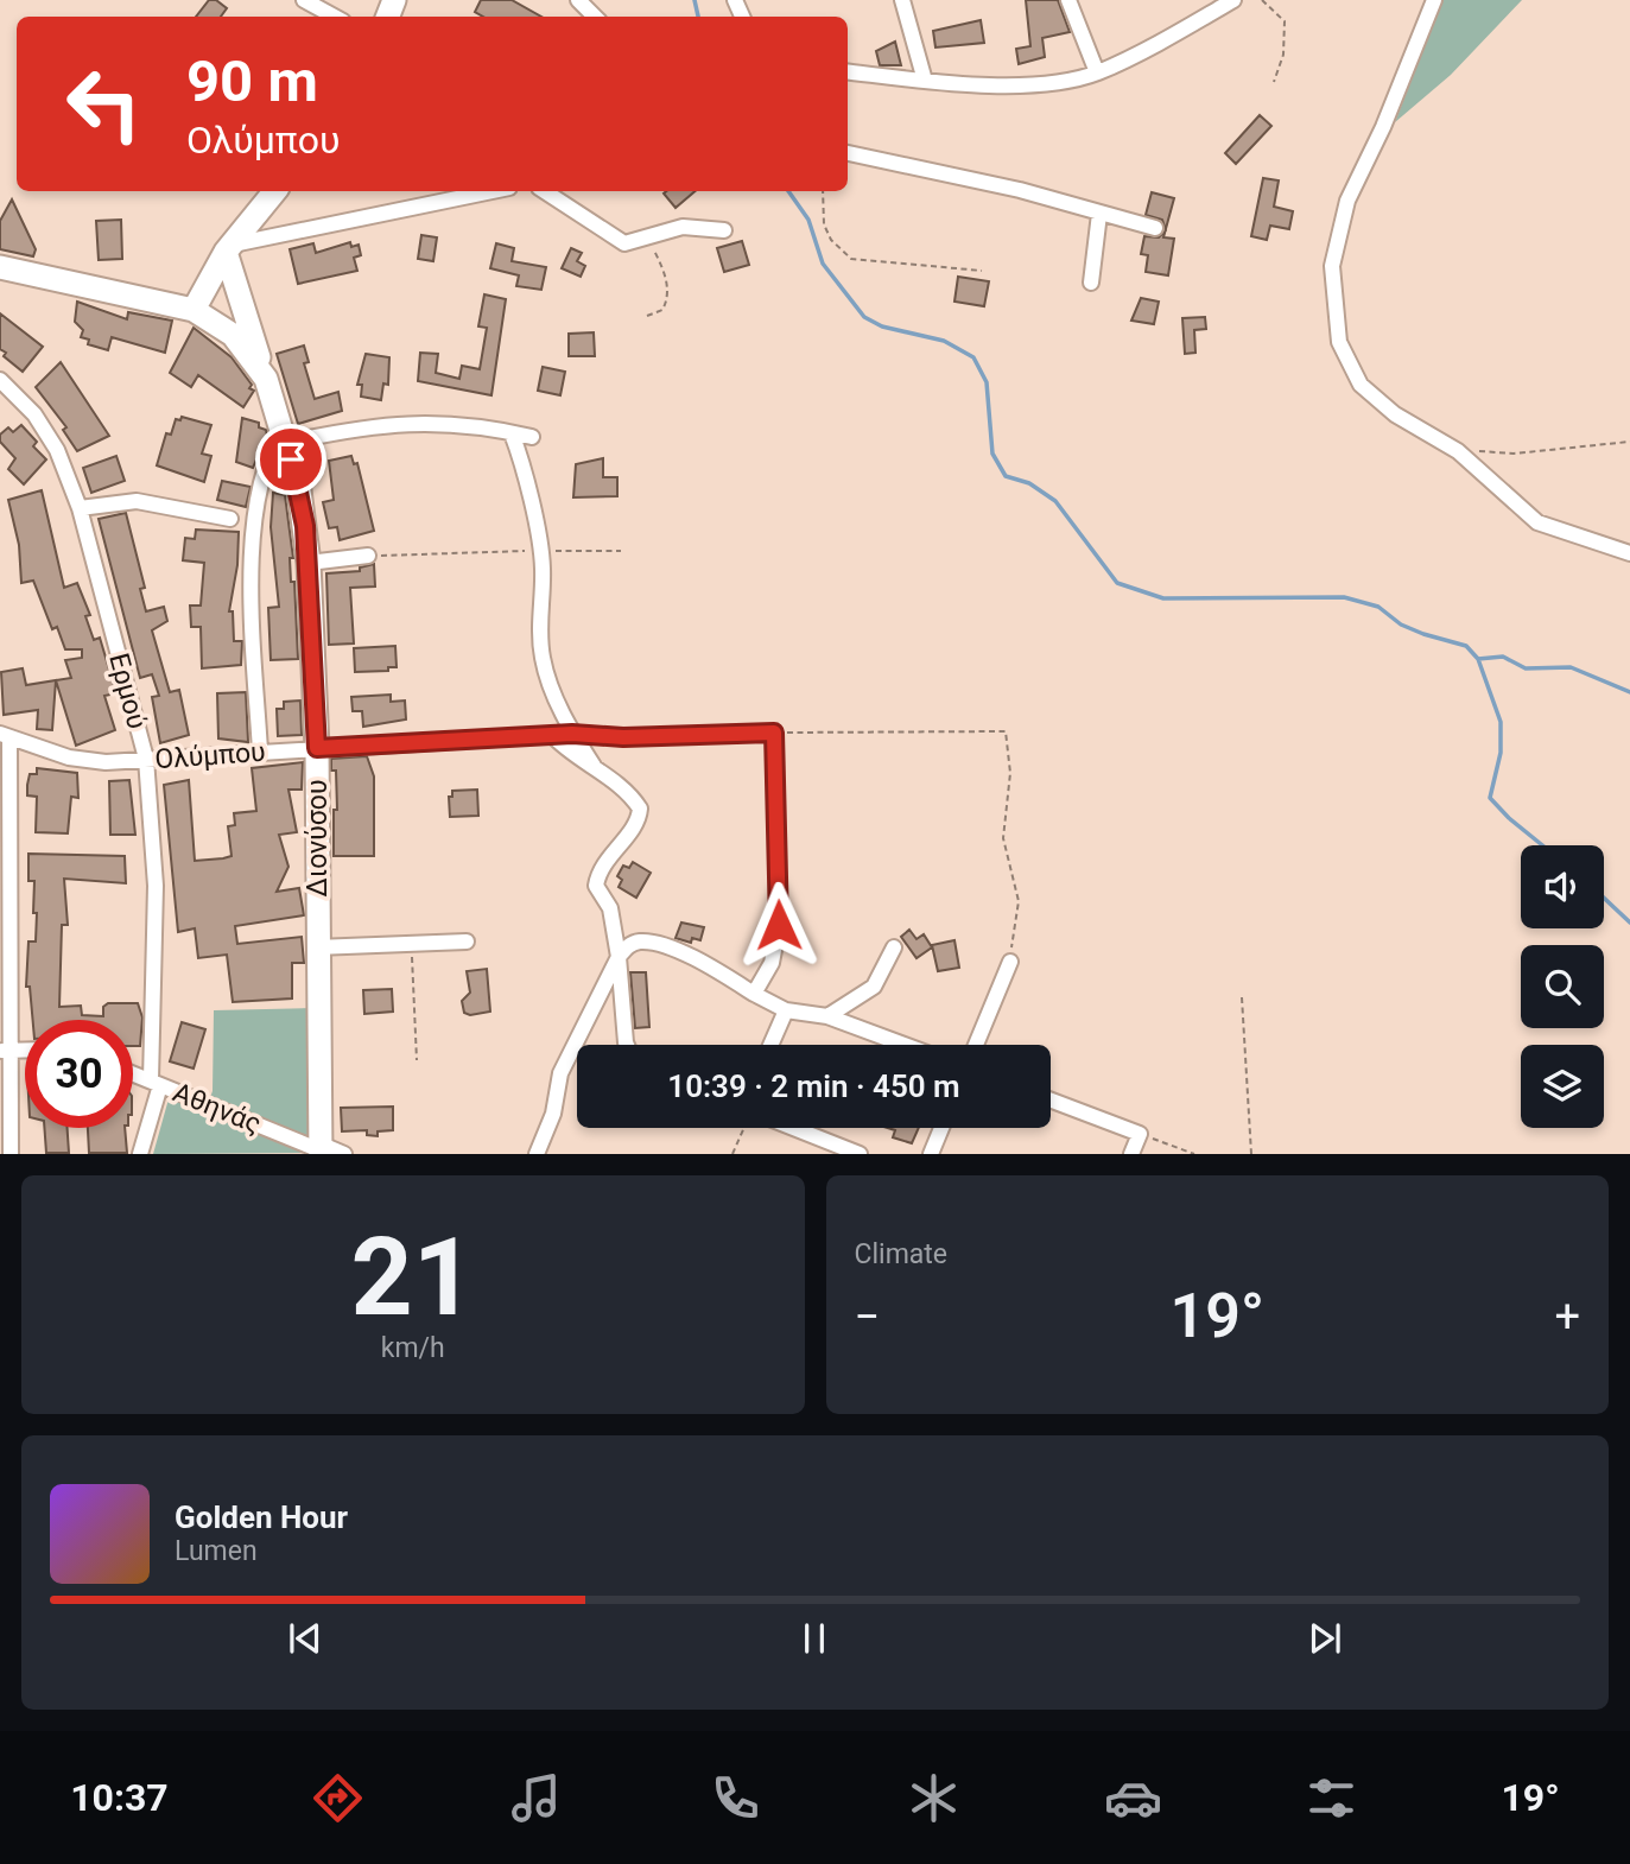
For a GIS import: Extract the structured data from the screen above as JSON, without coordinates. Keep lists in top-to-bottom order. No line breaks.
{"streets":{"street":["Ερμού","Ολύμπου","Διονύσου","Αθηνάς"]},"crossings":[["Ερμού","Ολύμπου"],["Ερμού","Αθηνάς"],["Ολύμπου","Διονύσου"],["Διονύσου","Αθηνάς"]],"page":{"turn":["90 m","Ολύμπου"],"limit":"30","trip":"10:39 · 2 min · 450 m","tile":[["21","km/h"],"Climate"],"heat":["−","19°","+"],"song":["Golden Hour","Lumen"],"tabs":["10:37","19°"]}}
